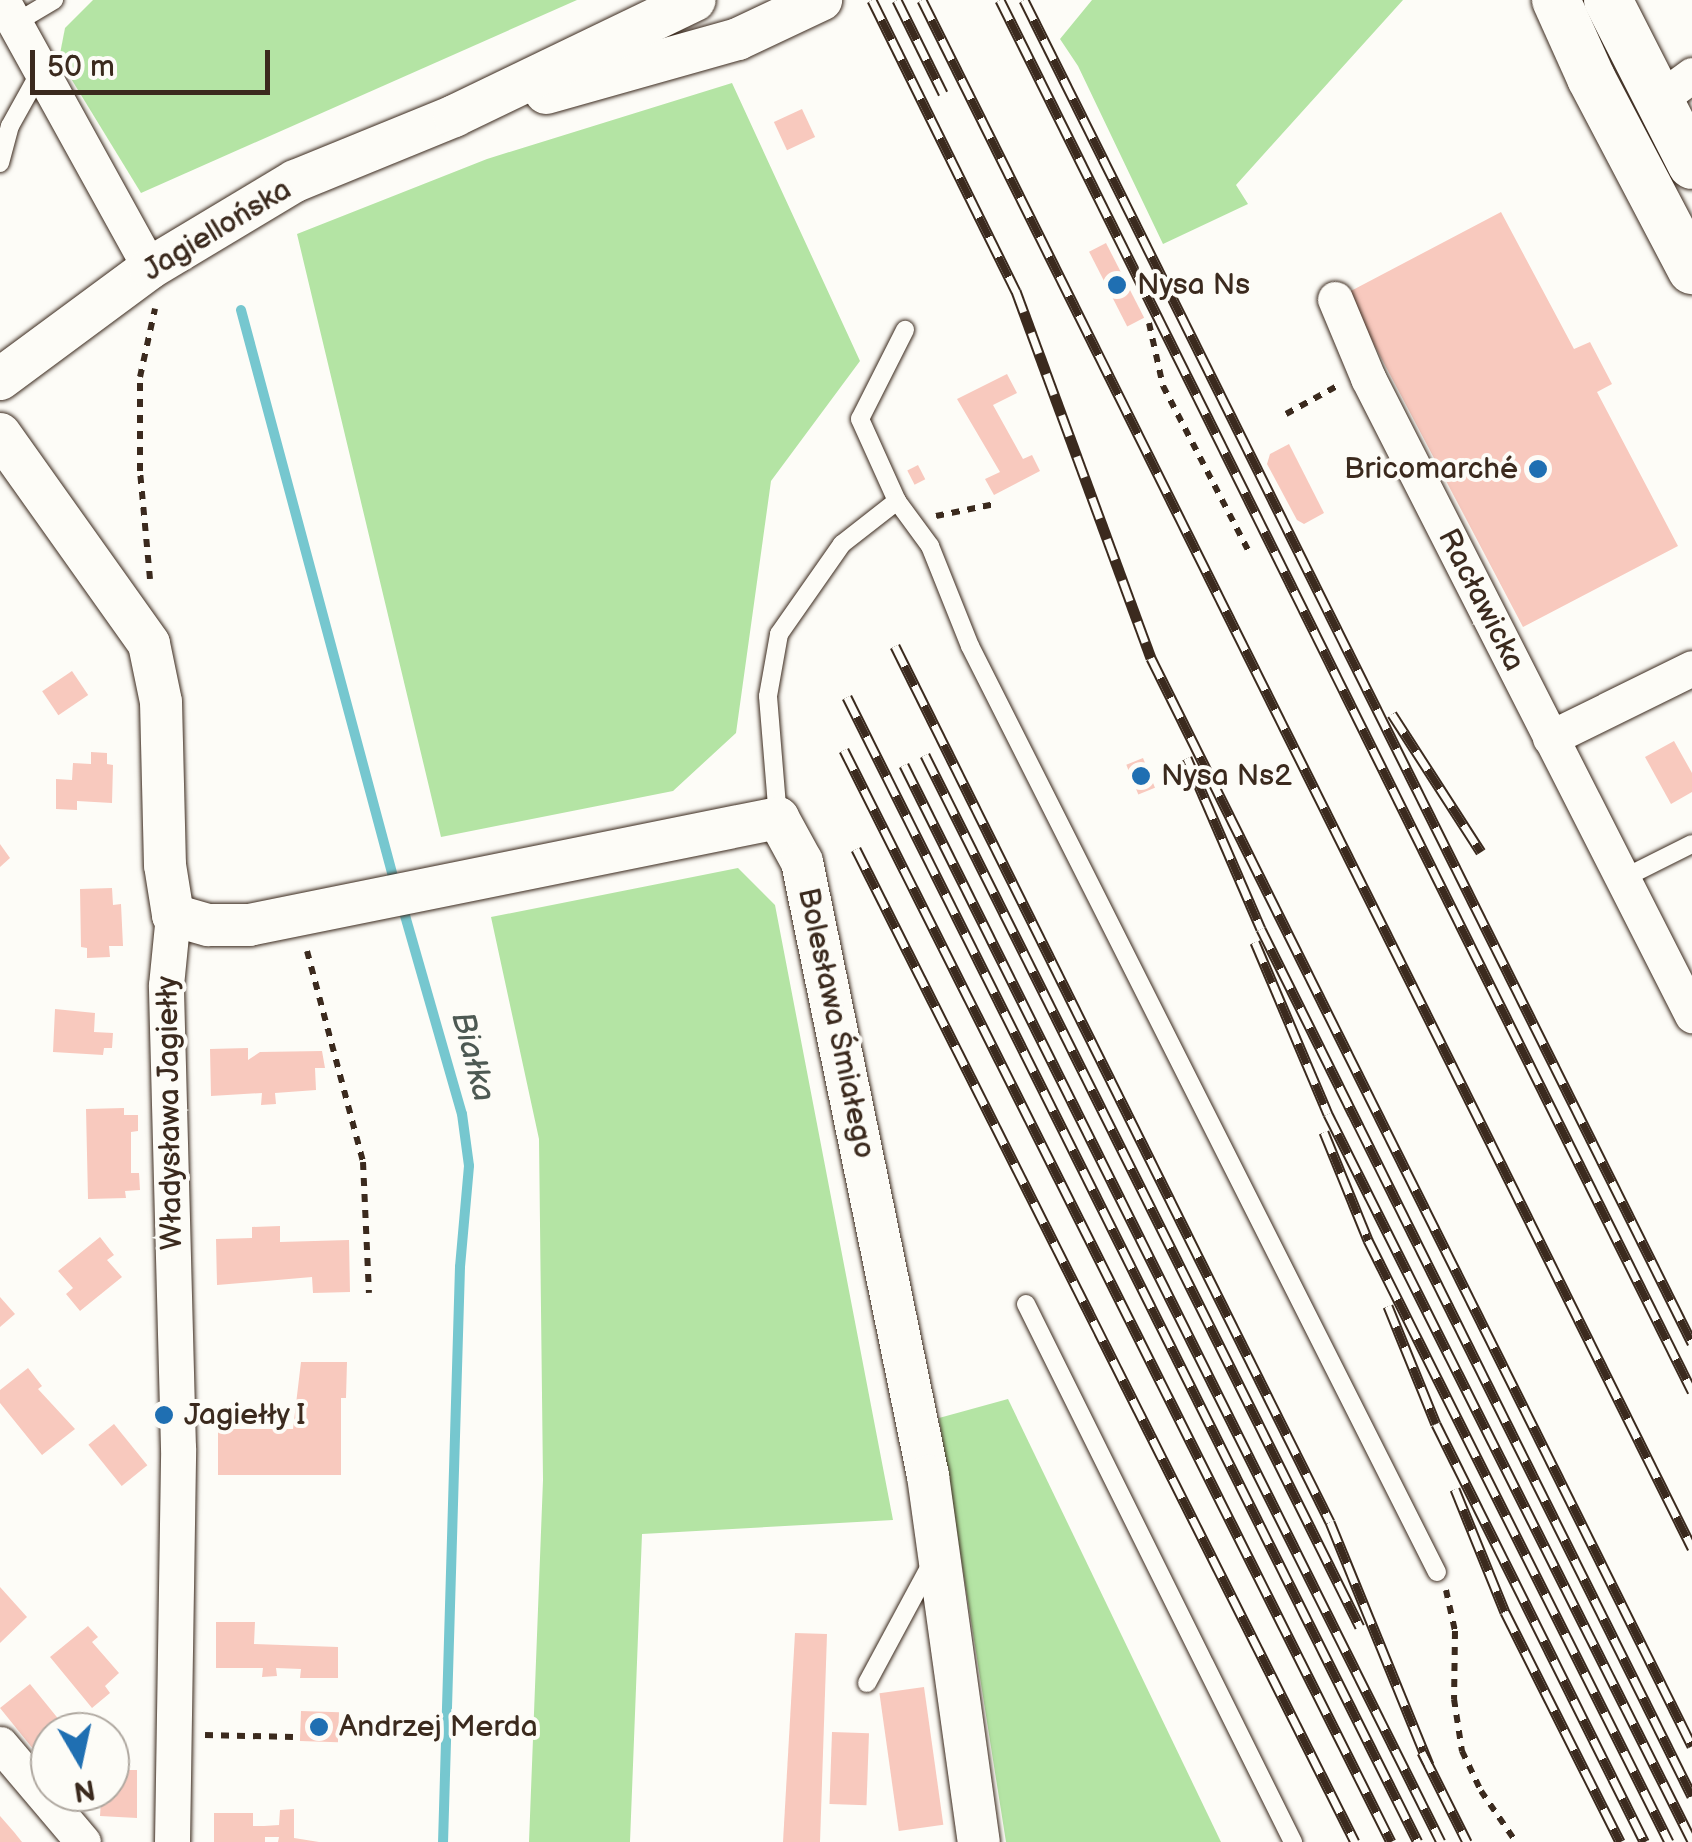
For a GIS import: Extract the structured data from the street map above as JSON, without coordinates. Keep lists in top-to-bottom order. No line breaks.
{"streets":{"street":["Jagiellońska","Racławicka","Bolesława Śmiałego","Władysława Jagiełły"]},"water":["Białka"],"places":["Nysa Ns","Bricomarché","Nysa Ns2","Jagiełły I","Andrzej Merda"],"scale_bar":"50 m","north":"bottom"}
